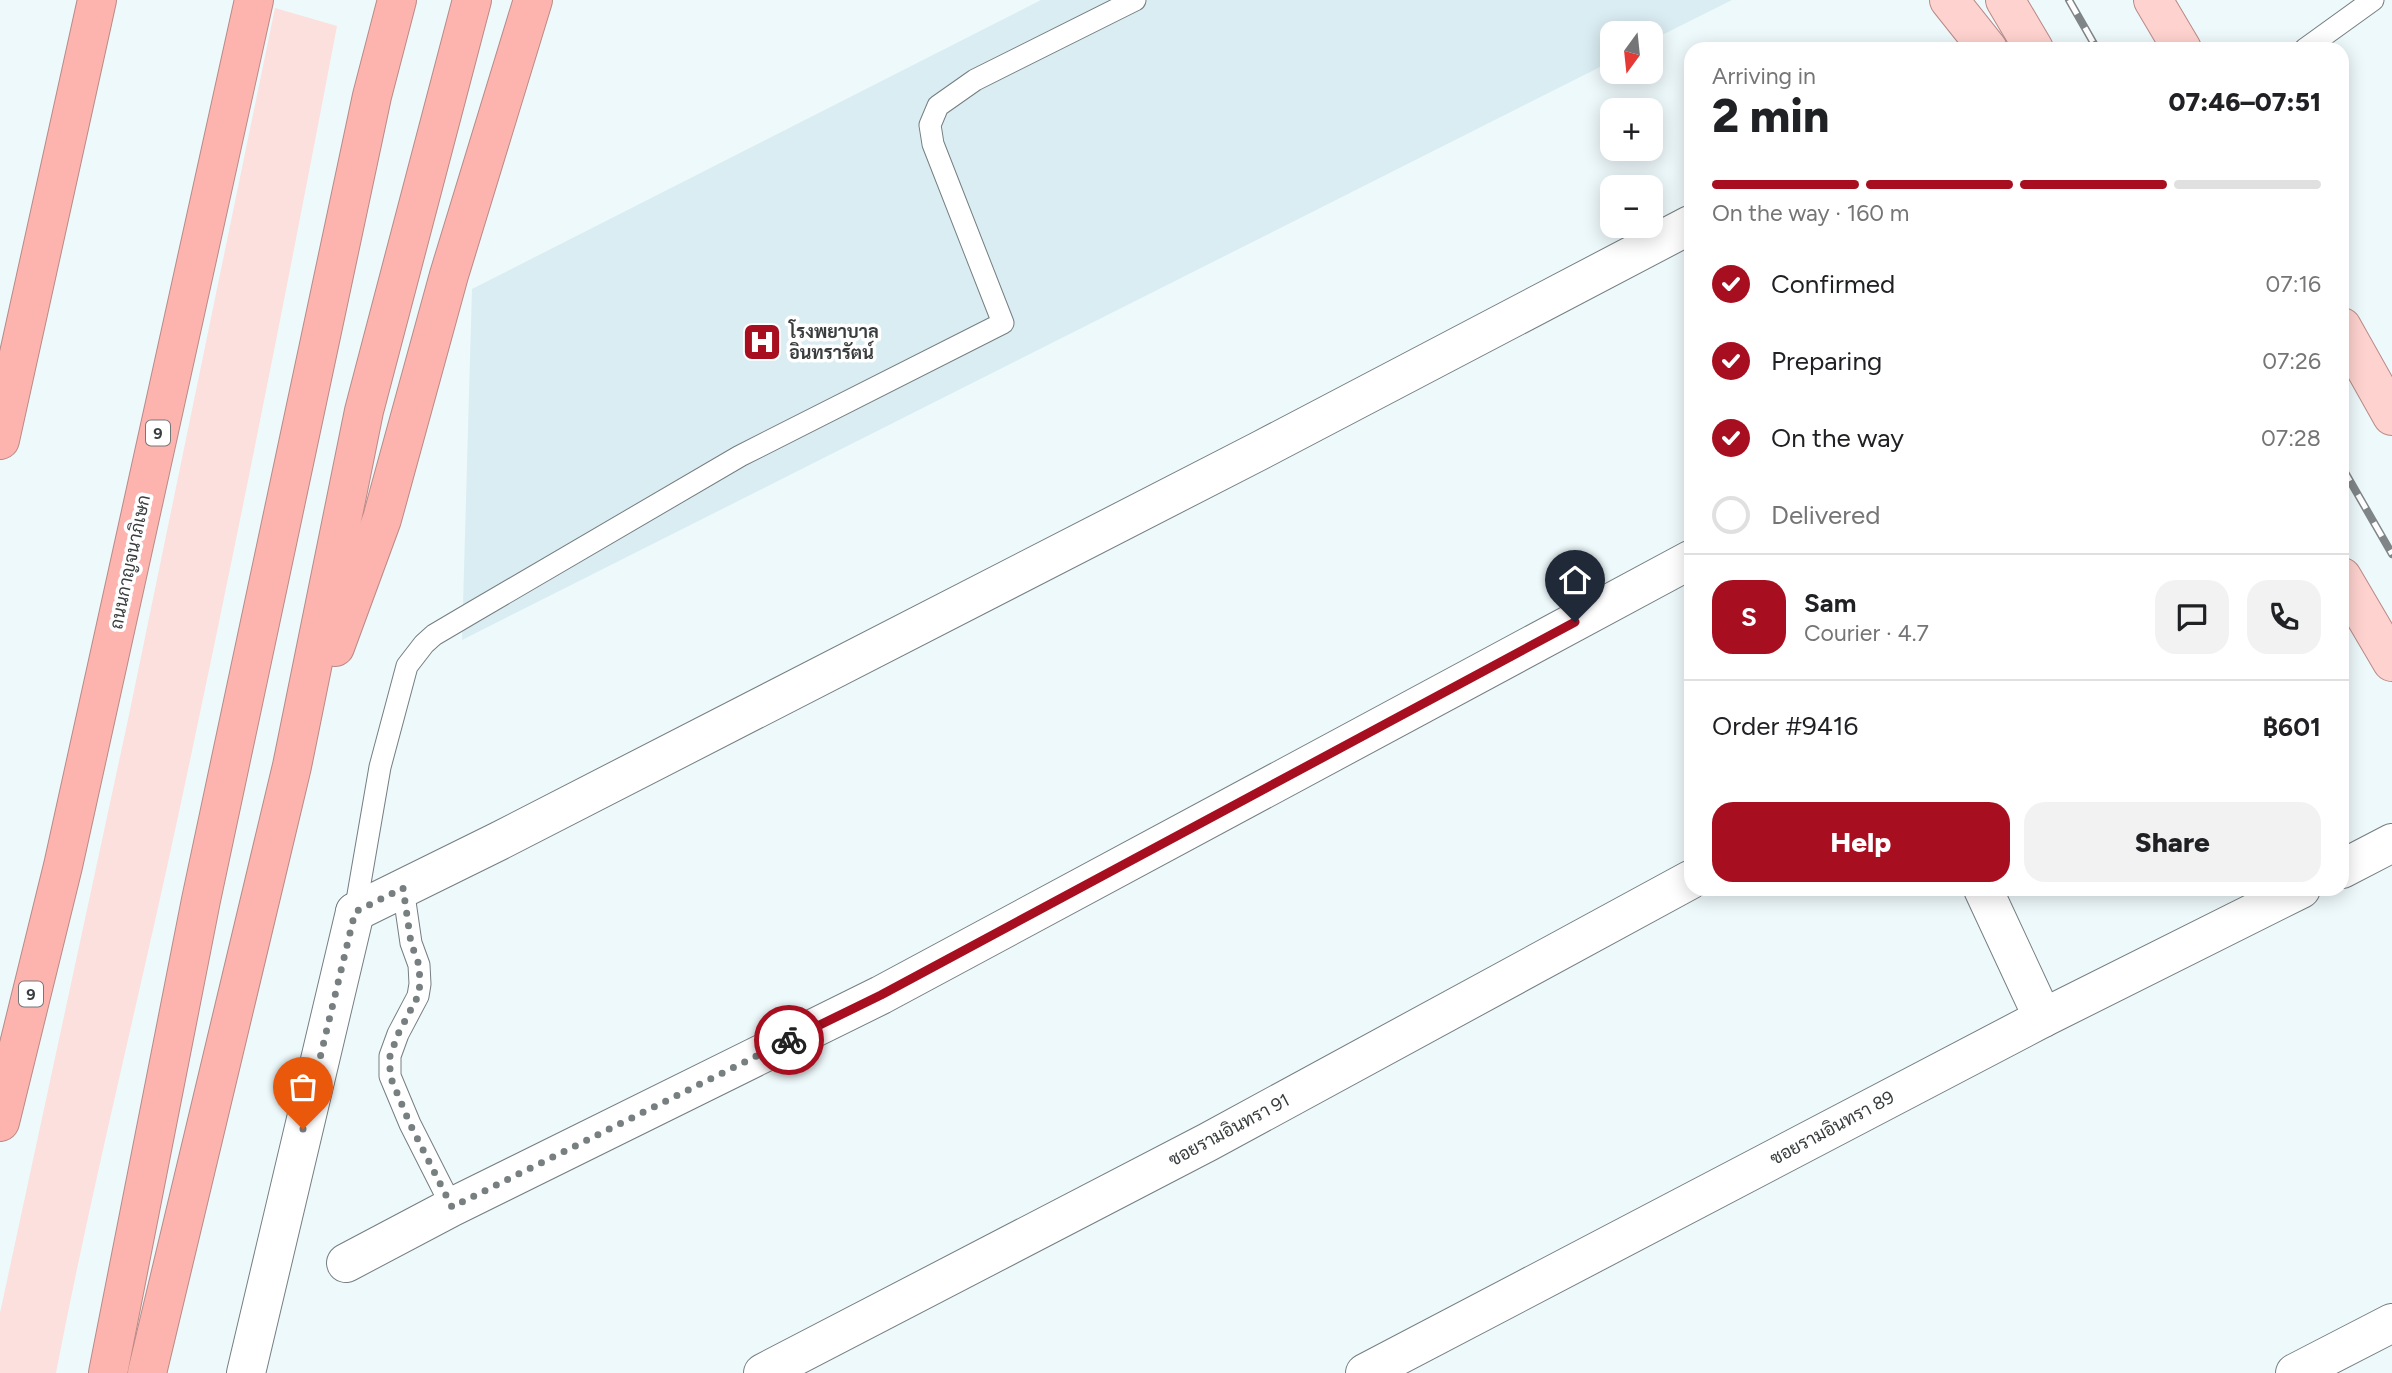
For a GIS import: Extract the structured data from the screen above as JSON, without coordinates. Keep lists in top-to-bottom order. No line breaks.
{"streets":{"highway":["9","ถนนกาญจนาภิเษก"],"street":["ซอยรามอินทรา 89","ซอยรามอินทรา 91"]},"places":{"hospital":["โรงพยาบาล อินทรารัตน์"]},"north":"bottom","page":{"map_buttons":["+","−"],"heading":["2 min","Arriving in","07:46–07:51"],"panel":["Sam","Courier · 4.7","Order #9416","฿601"],"bar":"On the way · 160 m","list":[["Confirmed","07:16"],["Preparing","07:26"],["On the way","07:28"],"Delivered"],"round":"S","buttons":["Help","Share"]}}
